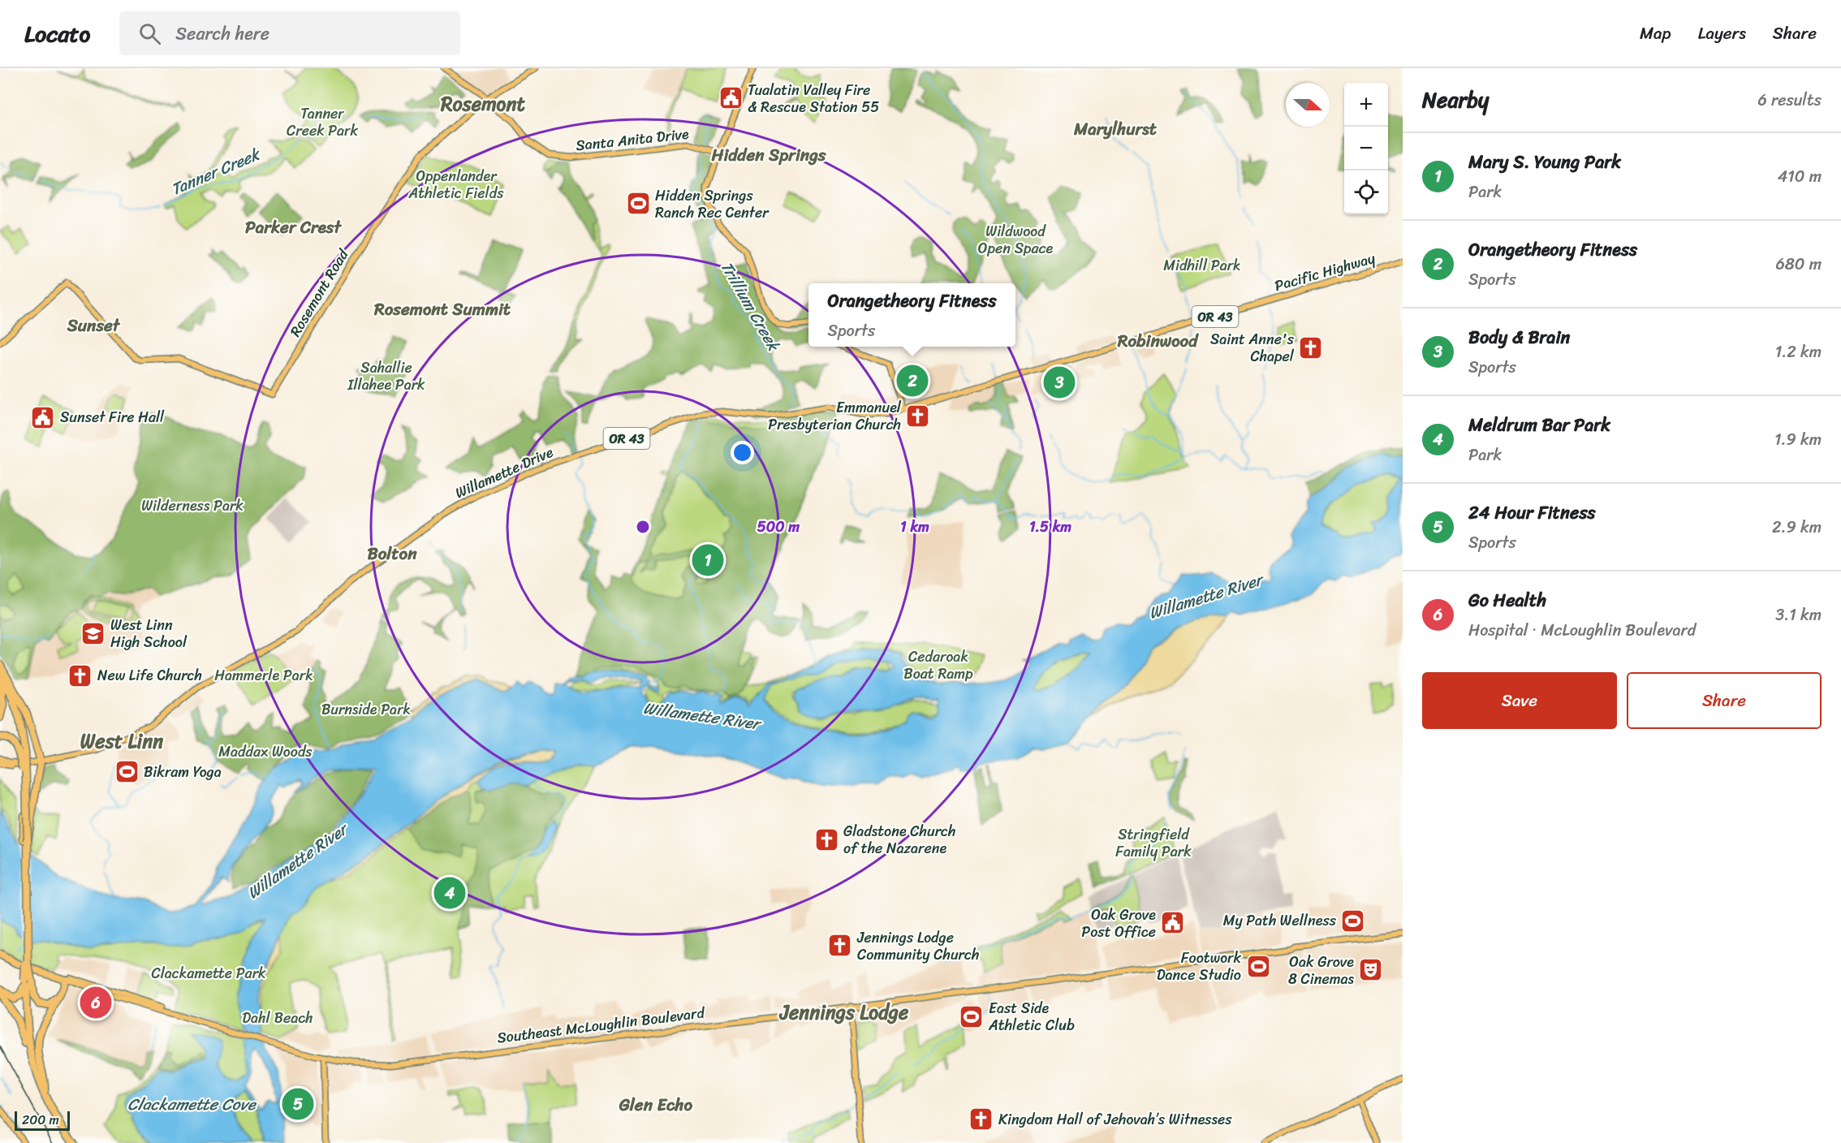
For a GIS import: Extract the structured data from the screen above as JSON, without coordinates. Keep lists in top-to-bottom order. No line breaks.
{"streets":{"main road":["Santa Anita Drive","Pacific Highway","Rosemont Road","OR 43","Willamette Drive","Southeast McLoughlin Boulevard"]},"crossings":[["Santa Anita Drive","Rosemont Road"],["Pacific Highway","Willamette Drive"]],"districts":["Rosemont","Marylhurst","Hidden Springs","Parker Crest","Rosemont Summit","Sunset","Robinwood","Bolton","West Linn","Jennings Lodge","Glen Echo"],"water":["Tanner Creek","Trillium Creek","Willamette River","Clackamette Cove"],"parks":["Tanner Creek Park","Oppenlander Athletic Fields","Wildwood Open Space","Midhill Park","Sahallie Illahee Park","Wilderness Park","Cedaroak Boat Ramp","Hammerle Park","Burnside Park","Maddax Woods","Stringfield Family Park","Clackamette Park","Dahl Beach"],"places":{"public building":["Tualatin Valley Fire & Rescue Station 55","Sunset Fire Hall","Oak Grove Post Office"],"sports":["Hidden Springs Ranch Rec Center","Bikram Yoga","My Path Wellness","Footwork Dance Studio","East Side Athletic Club"],"church":["Saint Anne's Chapel","Emmanuel Presbyterian Church","New Life Church","Gladstone Church of the Nazarene","Jennings Lodge Community Church","Kingdom Hall of Jehovah’s Witnesses"],"school or university":["West Linn High School"],"theatre":["Oak Grove 8 Cinemas"]},"scale_bar":"200 m","north":"right","page":{"header":"Locato","search":"Search here","nav":["Map","Layers","Share"],"heading":["Nearby","6 results"],"map_buttons":["+","−"],"list":[{"mark":"1","name":"Mary S. Young Park","note":"Park","value":"410 m"},{"mark":"2","name":"Orangetheory Fitness","note":"Sports","value":"680 m"},{"mark":"3","name":"Body & Brain","note":"Sports","value":"1.2 km"},{"mark":"4","name":"Meldrum Bar Park","note":"Park","value":"1.9 km"},{"mark":"5","name":"24 Hour Fitness","note":"Sports","value":"2.9 km"},{"mark":"6","name":"Go Health","note":"Hospital · McLoughlin Boulevard","value":"3.1 km"}],"popup":["Orangetheory Fitness","Sports"],"pins":["2","3","1","4","6","5"],"buttons":["Save","Share"],"scale":"200 m"},"rings":["500 m","1 km","1.5 km"]}
